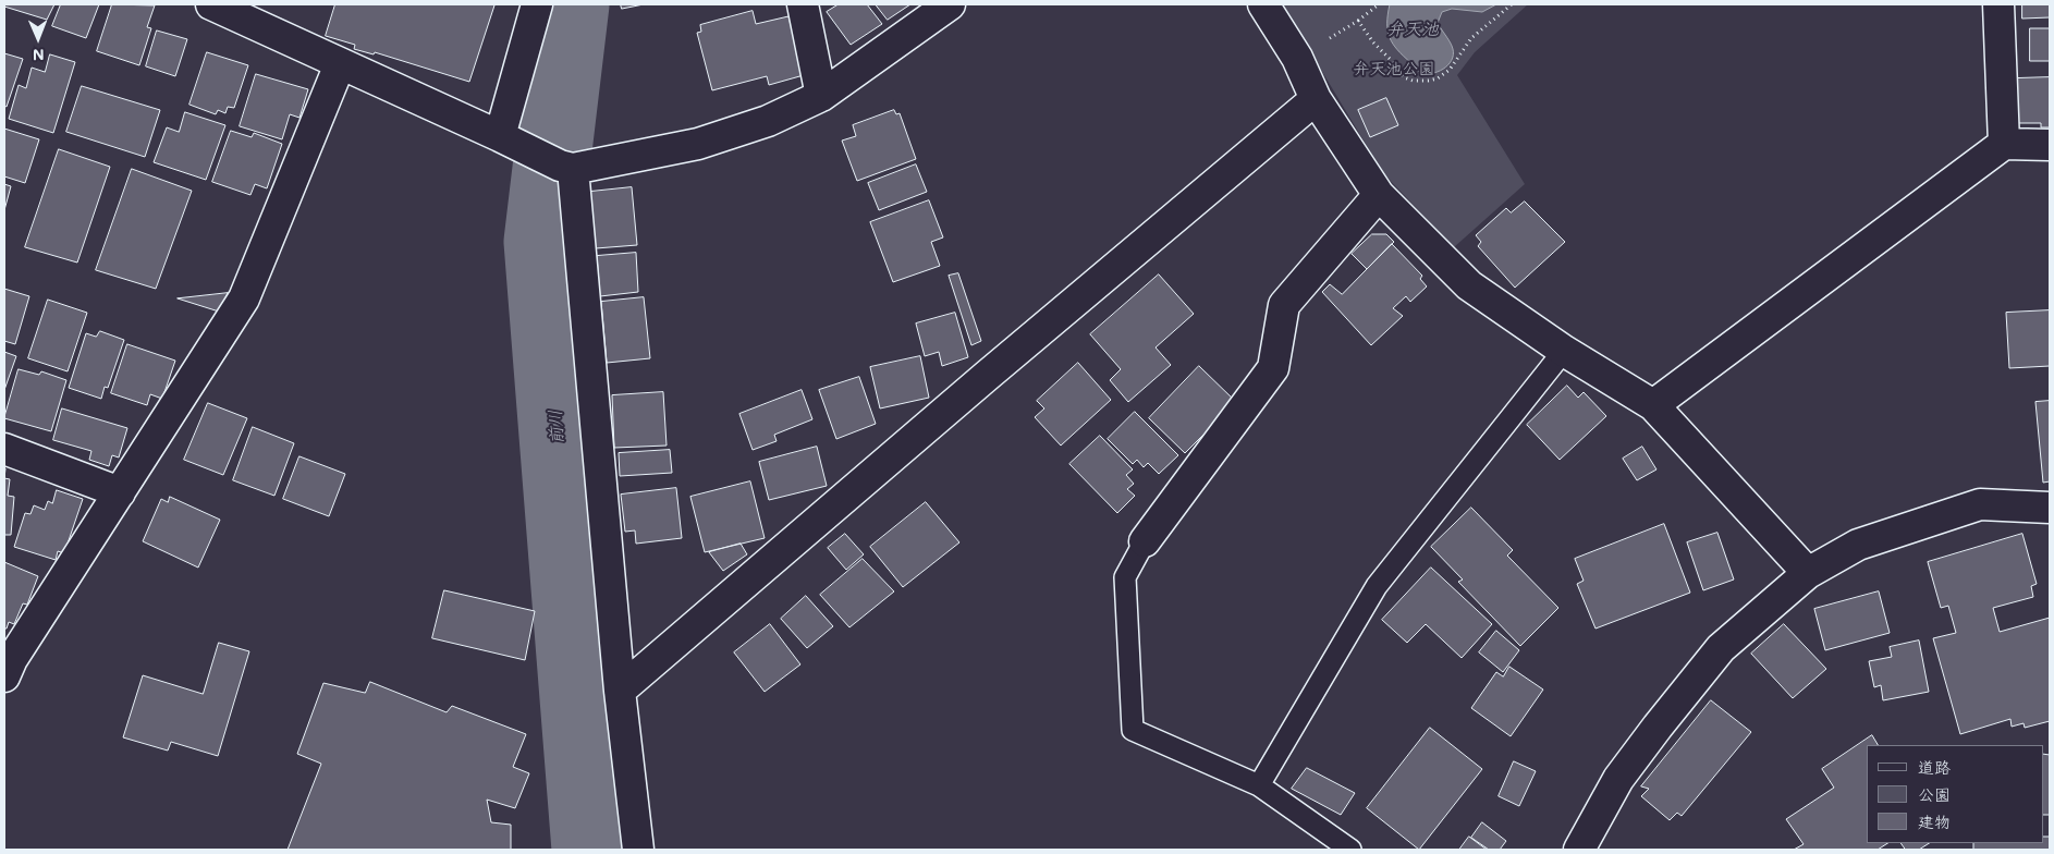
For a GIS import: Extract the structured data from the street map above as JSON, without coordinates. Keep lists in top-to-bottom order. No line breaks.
{"water":["弁天池","前川"],"parks":["弁天池公園"],"legend":["道路","公園","建物"],"north":"bottom"}
